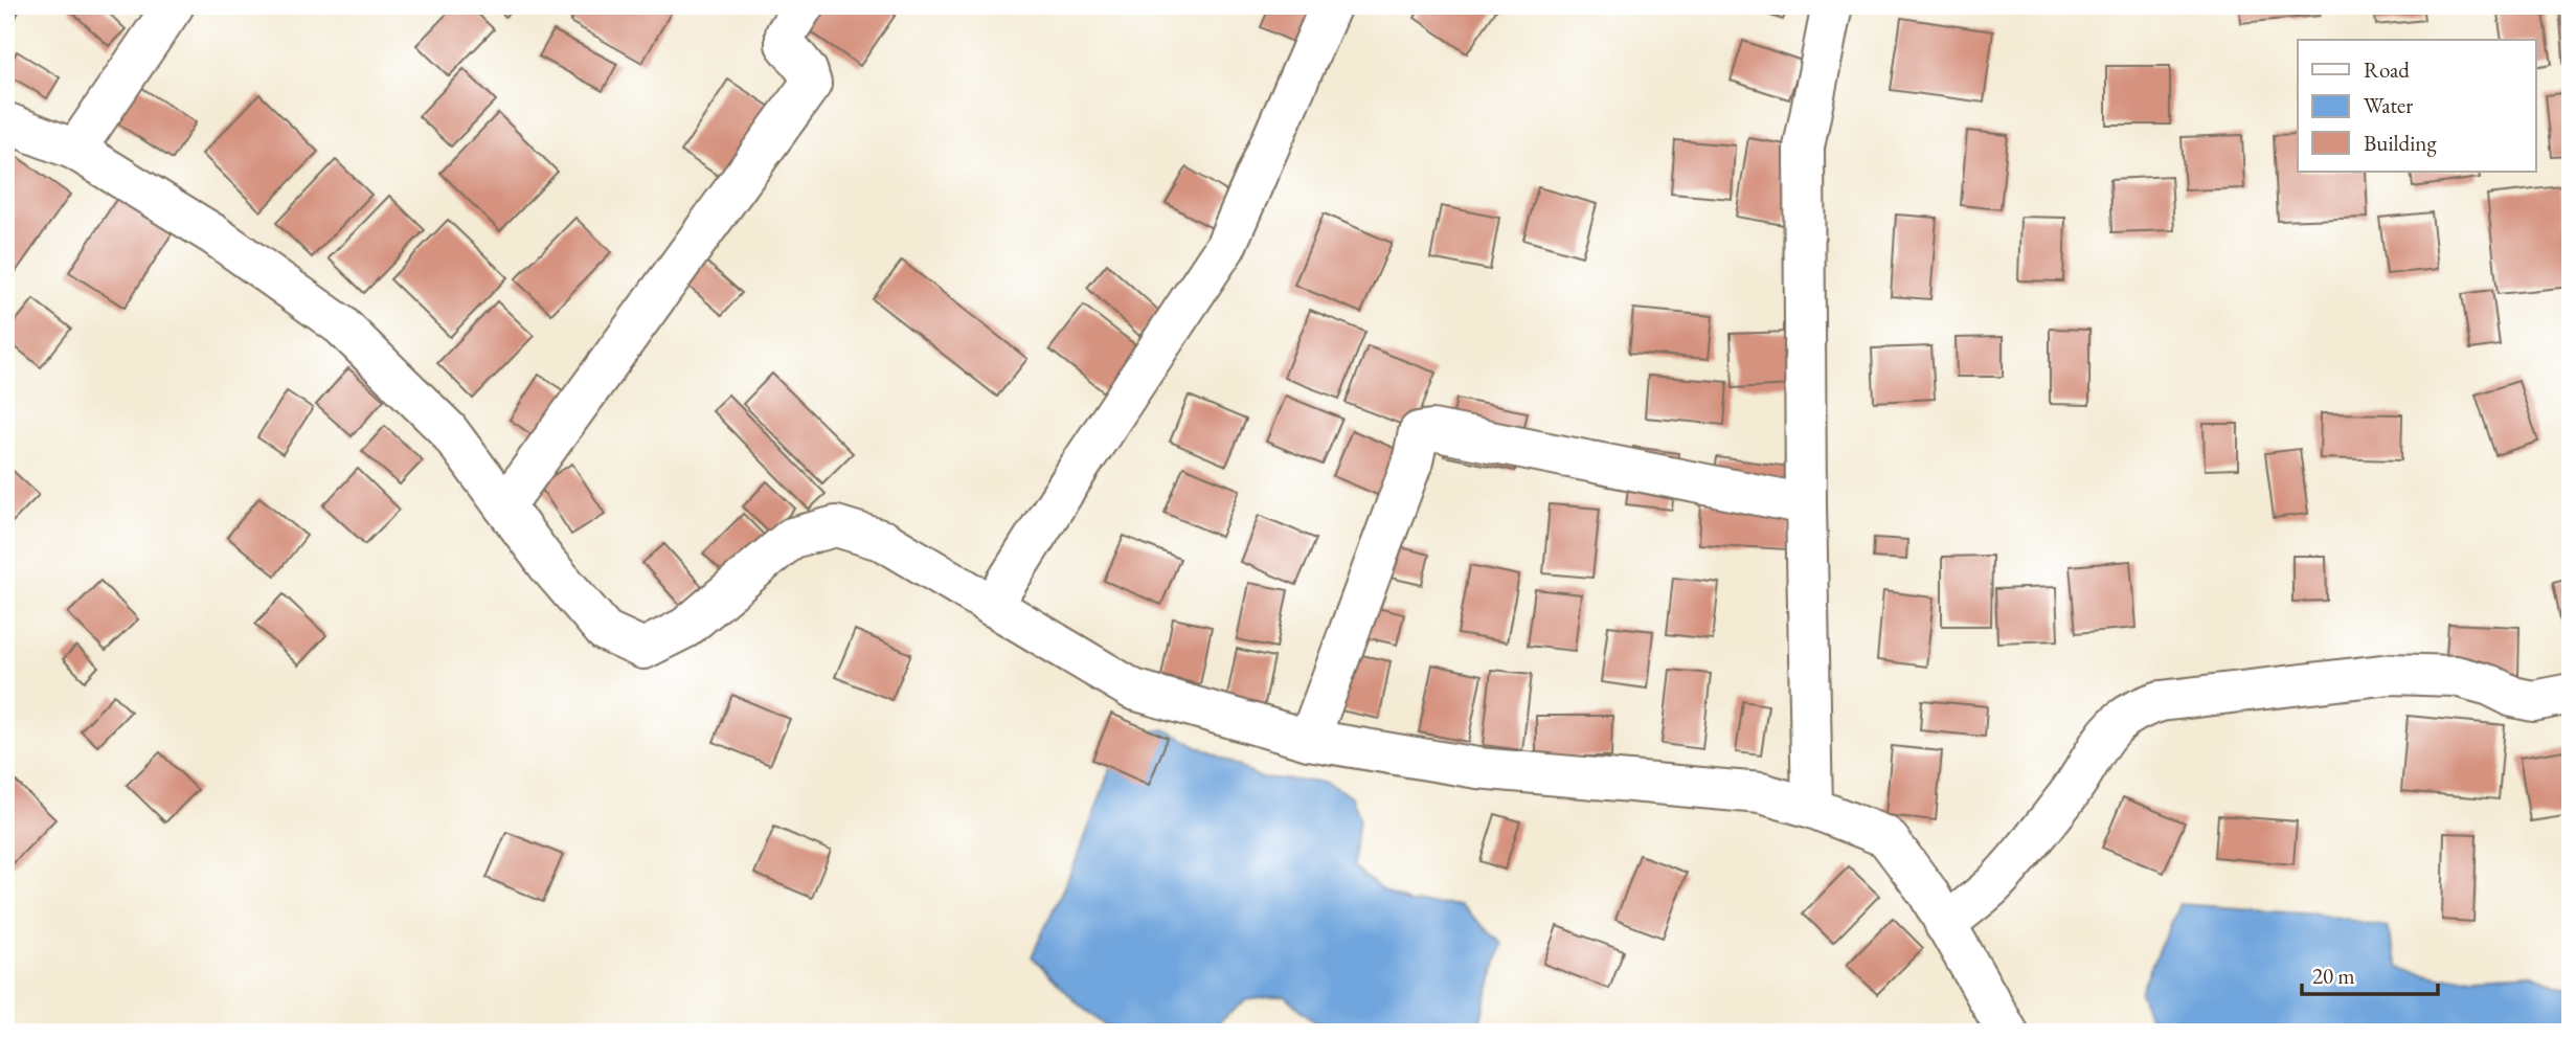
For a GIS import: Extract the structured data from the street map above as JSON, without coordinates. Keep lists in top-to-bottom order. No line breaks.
{"legend":["Road","Water","Building"],"scale_bar":"20 m"}
